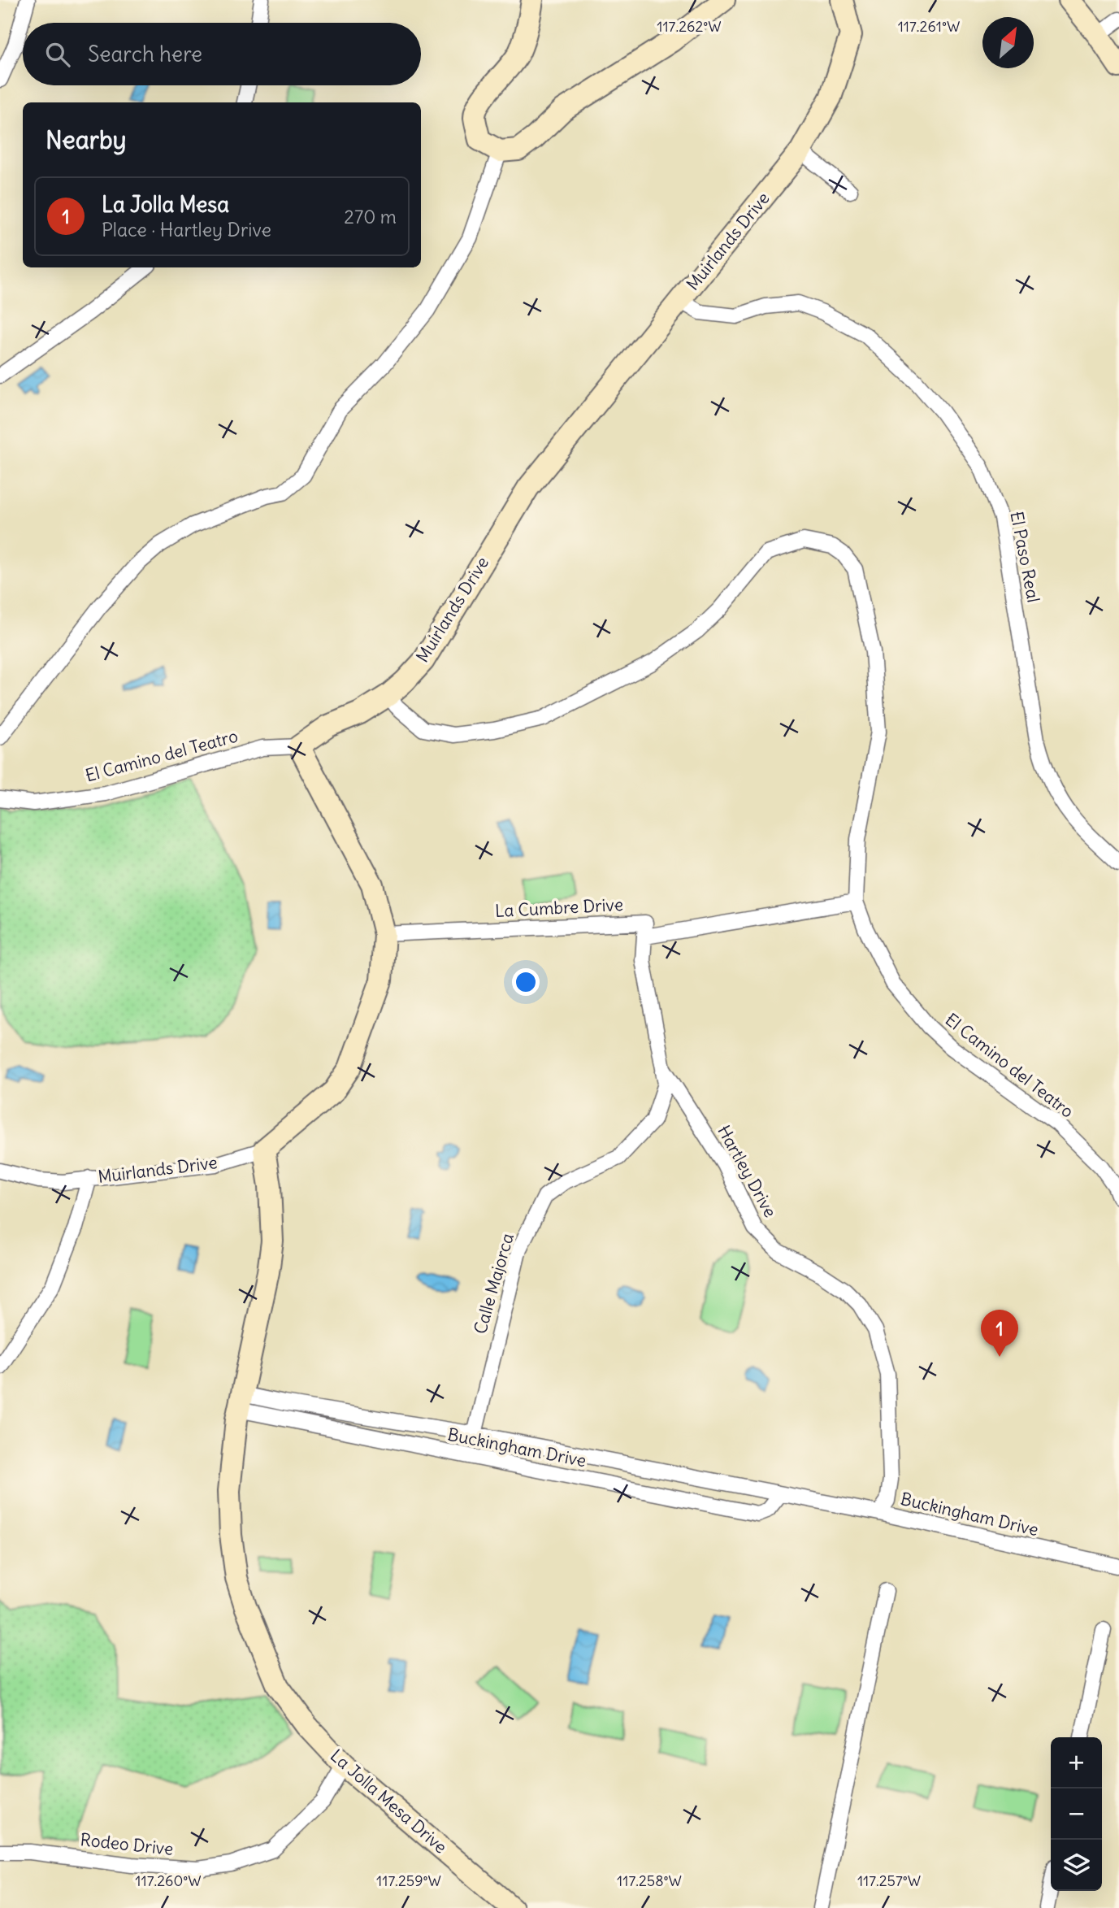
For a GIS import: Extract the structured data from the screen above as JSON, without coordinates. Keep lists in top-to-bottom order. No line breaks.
{"streets":{"street":["Muirlands Drive","El Paso Real","El Camino del Teatro","La Cumbre Drive","Hartley Drive","Calle Majorca","Buckingham Drive","La Jolla Mesa Drive","Rodeo Drive"]},"crossings":[["Muirlands Drive","El Paso Real"],["Muirlands Drive","El Camino del Teatro"],["Muirlands Drive","La Cumbre Drive"],["Muirlands Drive","La Jolla Mesa Drive"],["La Cumbre Drive","Hartley Drive"],["Hartley Drive","Calle Majorca"],["Hartley Drive","Buckingham Drive"],["Calle Majorca","Buckingham Drive"],["Buckingham Drive","La Jolla Mesa Drive"],["La Jolla Mesa Drive","Rodeo Drive"]],"north":"top right","page":{"search":"Search here","heading":"Nearby","list":[{"mark":"1","name":"La Jolla Mesa","note":"Place · Hartley Drive","value":"270 m"}],"pins":"1","map_buttons":["+","−"]},"coordinates":["117.262°W","117.261°W","117.260°W","117.259°W","117.258°W","117.257°W"]}
